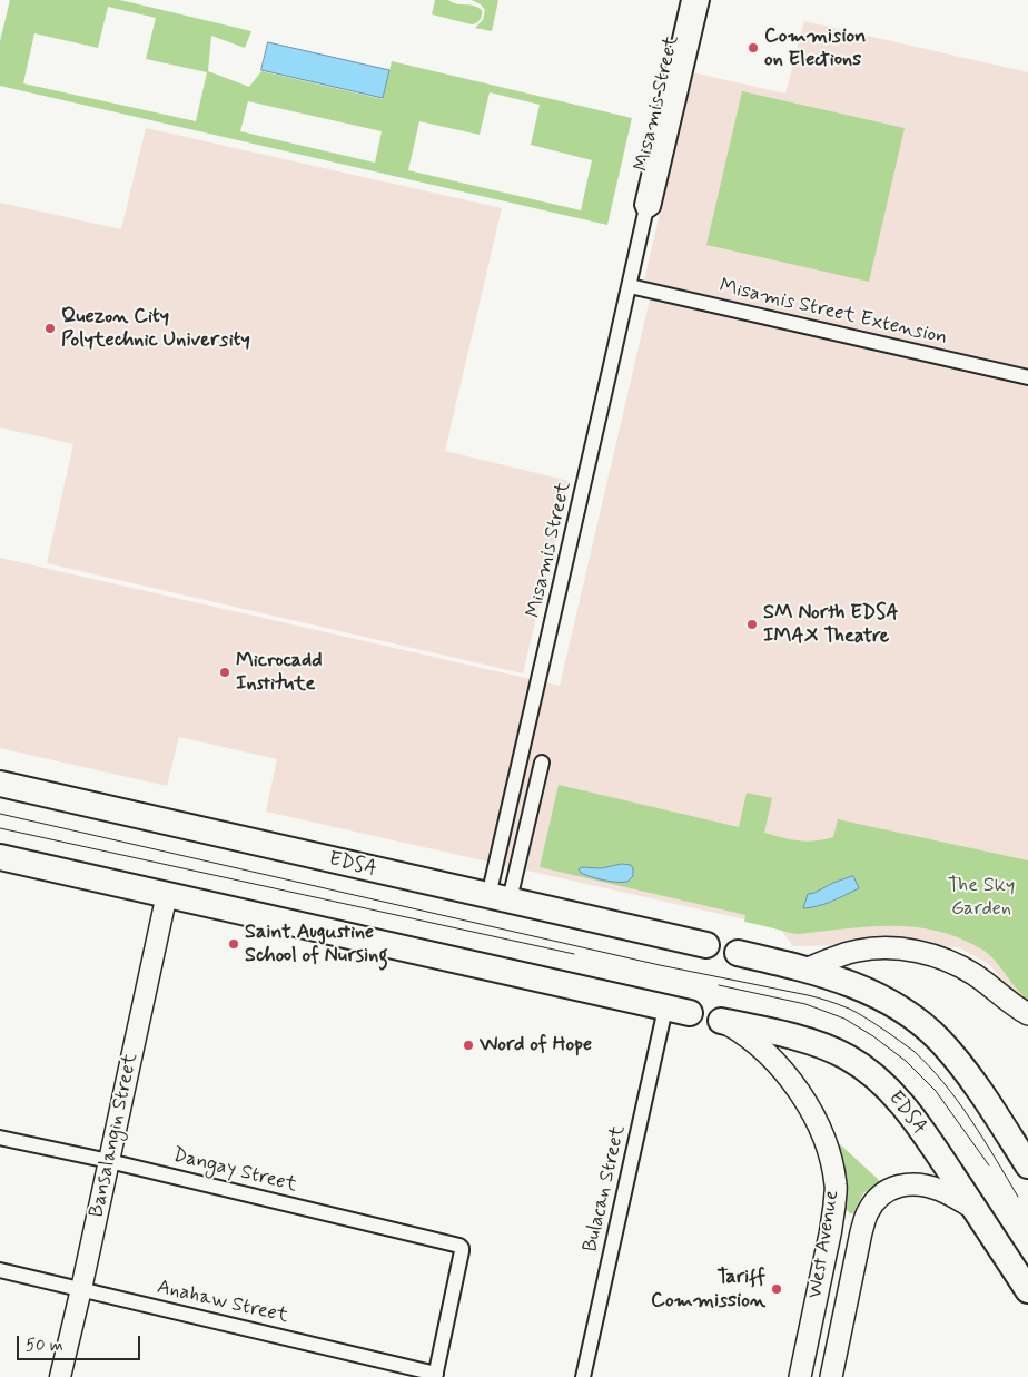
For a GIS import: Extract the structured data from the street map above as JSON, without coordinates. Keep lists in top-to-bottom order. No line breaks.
{"streets":{"highway":["EDSA"],"main road":["West Avenue"],"street":["Misamis Street","Misamis Street Extension","Bansalangin Street","Dangay Street","Bulacan Street","Anahaw Street"]},"crossings":[["Misamis Street","Misamis Street Extension"],["Misamis Street","EDSA"],["EDSA","West Avenue"],["Bansalangin Street","Dangay Street"],["Bansalangin Street","Anahaw Street"],["Dangay Street","Anahaw Street"]],"parks":["The Sky Garden"],"places":["Commision on Elections","Quezon City Polytechnic University","SM North EDSA IMAX Theatre","Microcadd Institute","Saint Augustine School of Nursing","Word of Hope","Tariff Commission"],"scale_bar":"50 m"}
